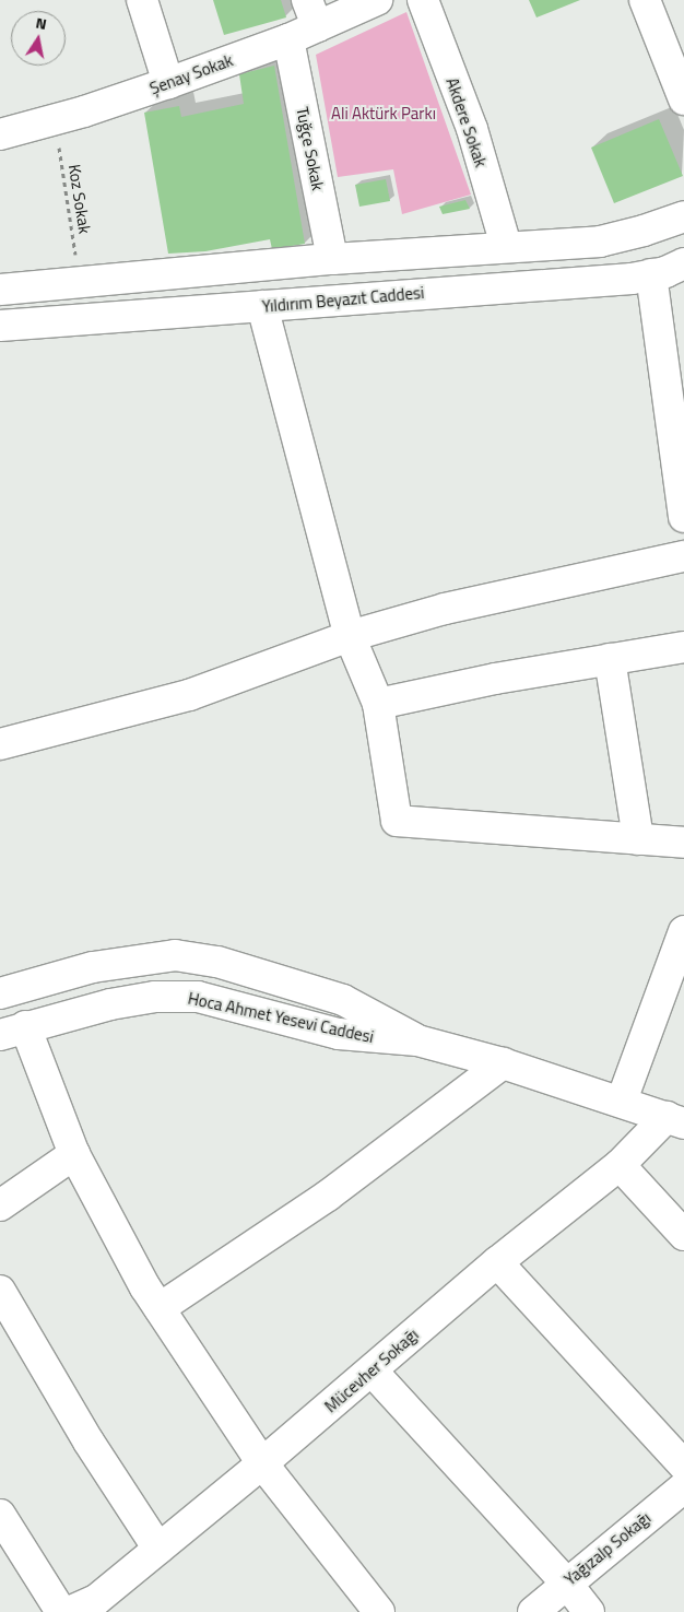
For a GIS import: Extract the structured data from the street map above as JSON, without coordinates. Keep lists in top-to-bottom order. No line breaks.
{"streets":{"street":["Şenay Sokak","Akdere Sokak","Tuğçe Sokak","Yıldırım Beyazıt Caddesi","Hoca Ahmet Yesevi Caddesi","Mücevher Sokağı","Yağızalp Sokağı"],"path":["Koz Sokak"]},"crossings":[["Şenay Sokak","Tuğçe Sokak"],["Şenay Sokak","Koz Sokak"],["Hoca Ahmet Yesevi Caddesi","Mücevher Sokağı"]],"parks":["Ali Aktürk Parkı"],"north":"top"}
